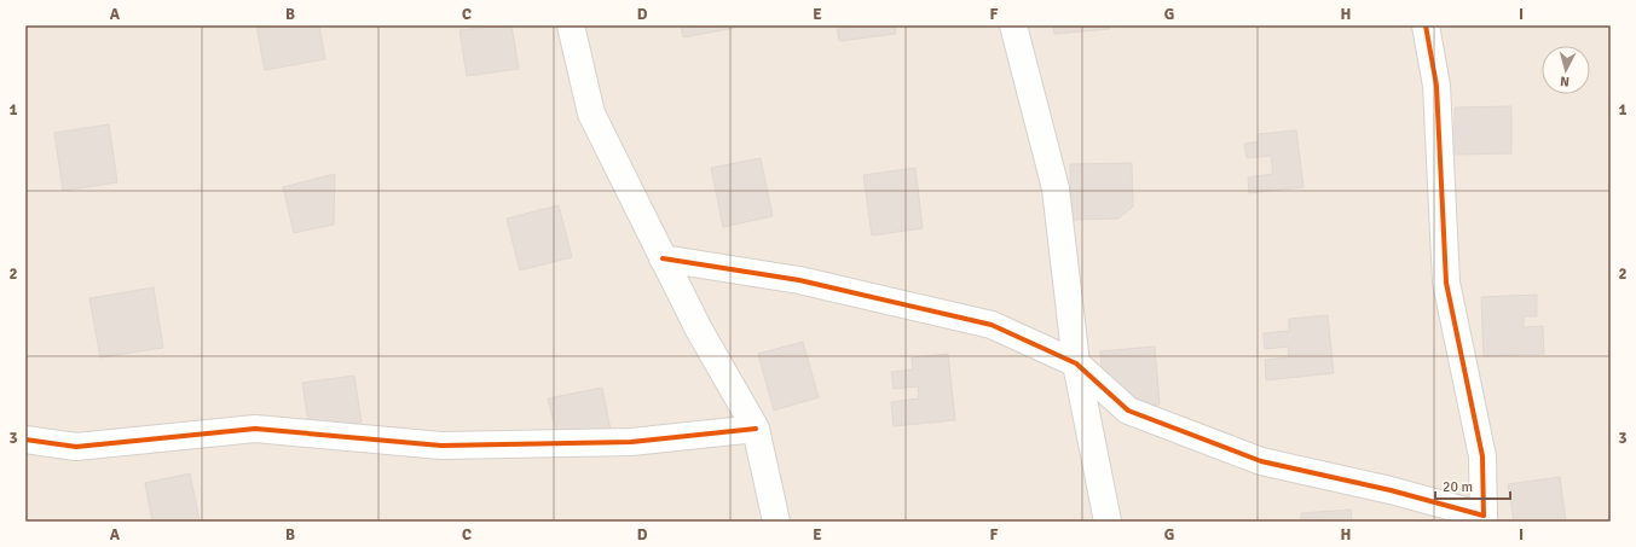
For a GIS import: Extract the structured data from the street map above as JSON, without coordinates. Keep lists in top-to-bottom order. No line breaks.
{"scale_bar":"20 m","north":"bottom","grid":{"columns":["A","B","C","D","E","F","G","H","I"],"rows":["1","2","3"]}}
